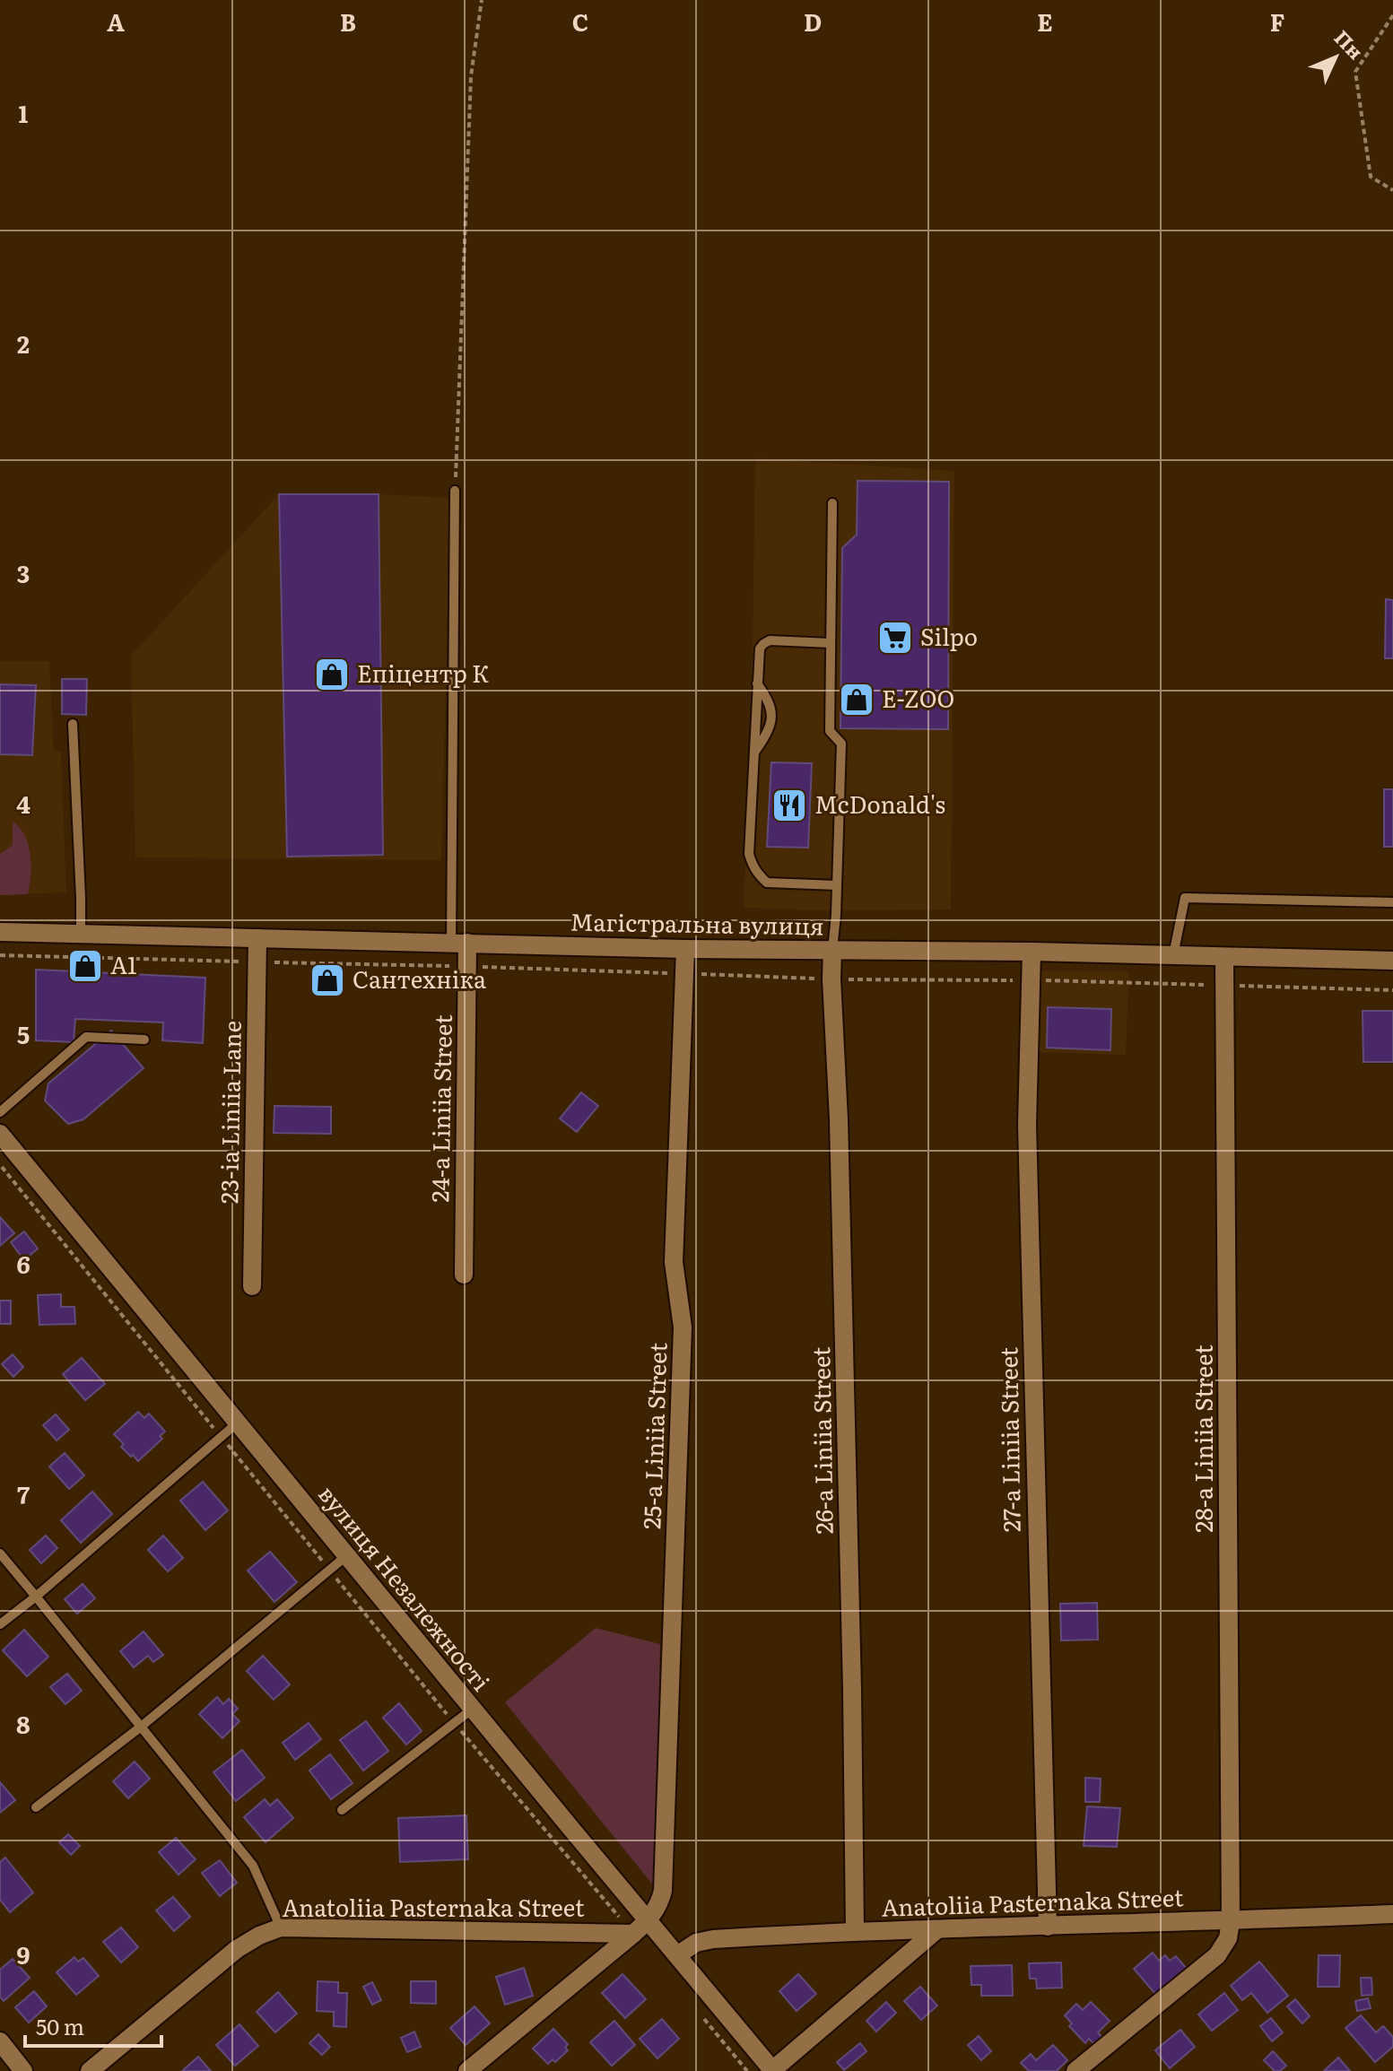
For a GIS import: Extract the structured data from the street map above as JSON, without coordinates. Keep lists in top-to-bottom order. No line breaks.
{"streets":{"street":["Магістральна вулиця","24-a Liniia Street","23-ia Liniia Lane","25-a Liniia Street","28-a Liniia Street","27-a Liniia Street","26-a Liniia Street","вулиця Незалежності","Anatoliia Pasternaka Street"]},"crossings":[["Магістральна вулиця","24-a Liniia Street"],["Магістральна вулиця","23-ia Liniia Lane"],["Магістральна вулиця","25-a Liniia Street"],["Магістральна вулиця","28-a Liniia Street"],["Магістральна вулиця","27-a Liniia Street"],["Магістральна вулиця","26-a Liniia Street"],["25-a Liniia Street","вулиця Незалежності"],["28-a Liniia Street","Anatoliia Pasternaka Street"],["27-a Liniia Street","Anatoliia Pasternaka Street"],["26-a Liniia Street","Anatoliia Pasternaka Street"],["вулиця Незалежності","Anatoliia Pasternaka Street"]],"places":{"supermarket":["Silpo"],"shop":["Епіцентр К","E-ZOO","А1","Сантехніка"],"restaurant":["McDonald's"]},"scale_bar":"50 m","north":"top right","grid":{"columns":["A","B","C","D","E","F"],"rows":["1","2","3","4","5","6","7","8","9"]}}
